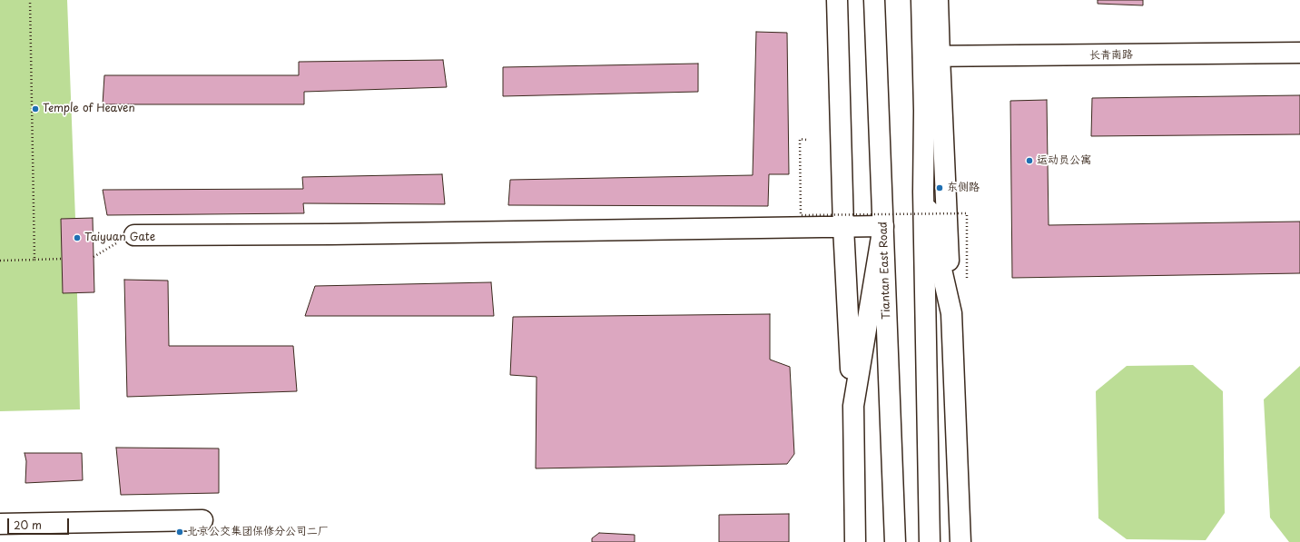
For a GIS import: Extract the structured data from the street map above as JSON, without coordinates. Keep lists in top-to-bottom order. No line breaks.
{"streets":{"street":["长青南路","Tiantan East Road"]},"places":["Temple of Heaven","运动员公寓","东侧路","Taiyuan Gate","北京公交集团保修分公司二厂"],"scale_bar":"20 m"}
